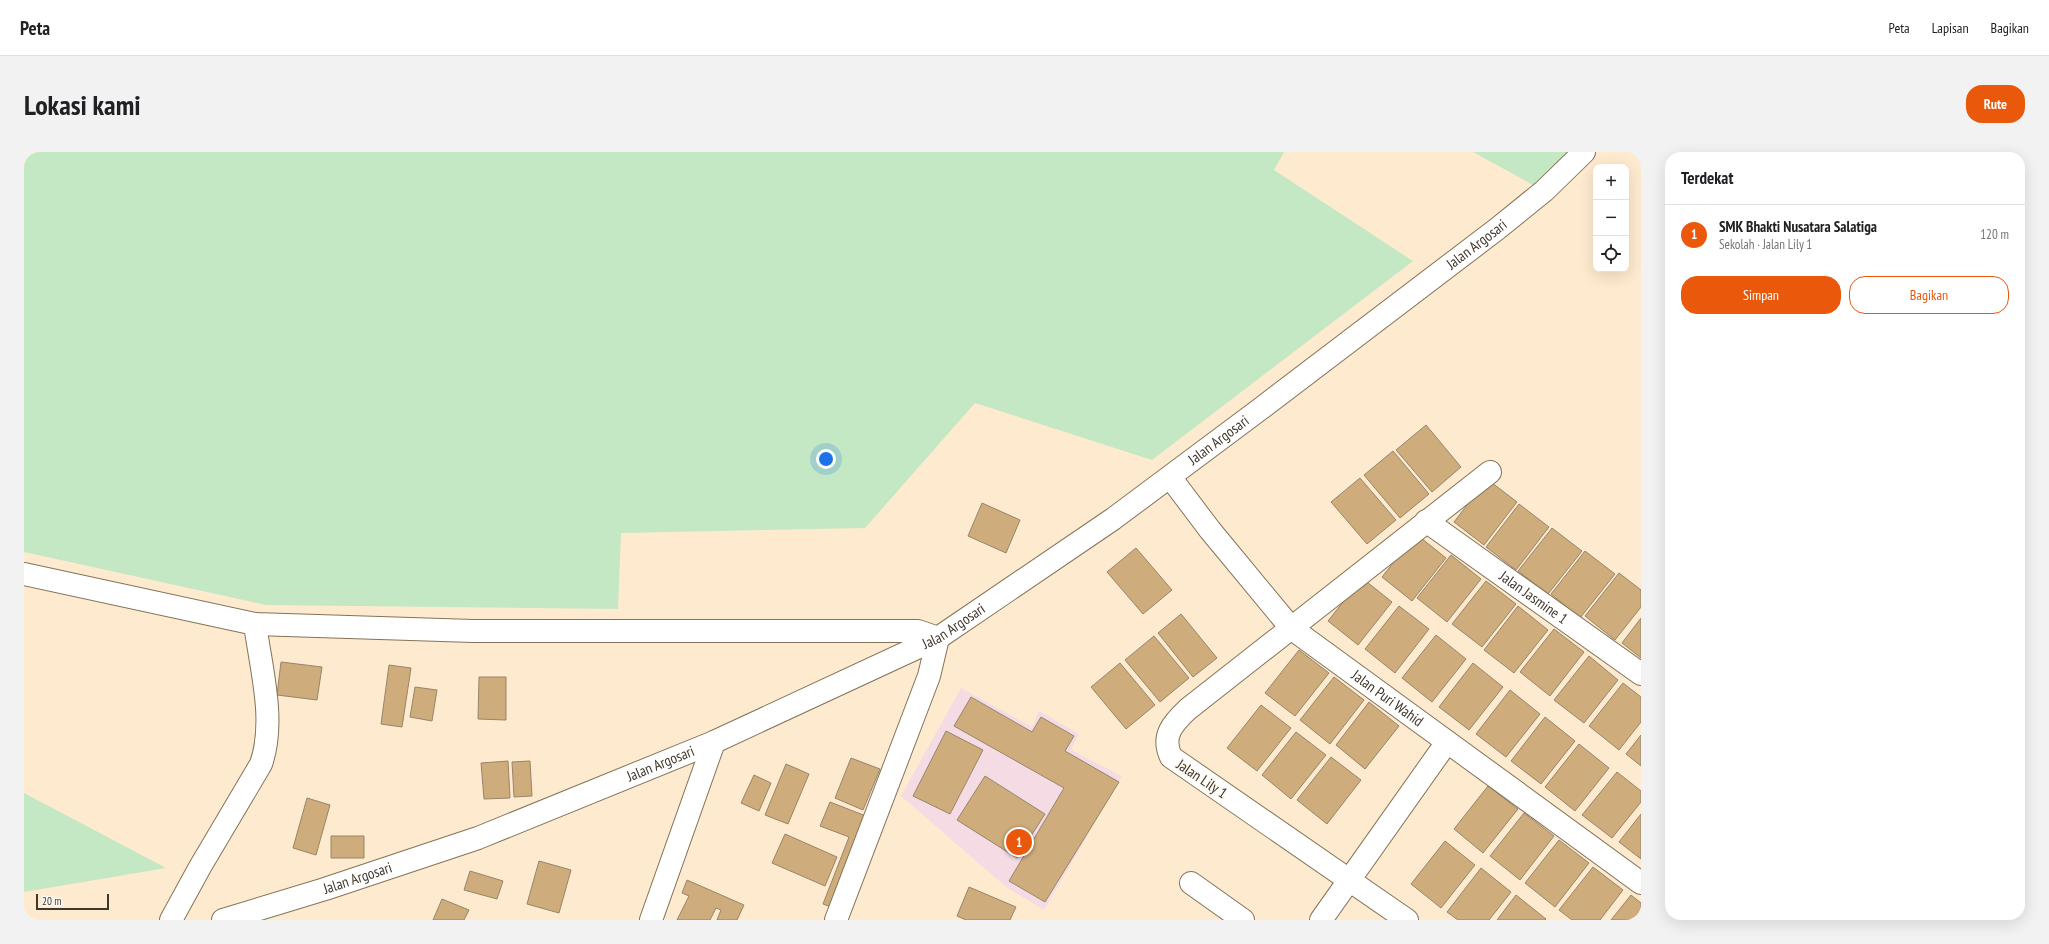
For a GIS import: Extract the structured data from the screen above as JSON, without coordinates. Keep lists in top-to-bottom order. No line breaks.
{"streets":{"street":["Jalan Argosari","Jalan Jasmine 1","Jalan Puri Wahid","Jalan Lily 1"]},"crossings":[["Jalan Argosari","Jalan Puri Wahid"],["Jalan Puri Wahid","Jalan Lily 1"]],"scale_bar":"20 m","page":{"header":"Peta","nav":["Peta","Lapisan","Bagikan"],"buttons":["Rute",["Simpan","Bagikan"]],"title":"Lokasi kami","heading":"Terdekat","map_buttons":["+","−"],"list":[{"mark":"1","name":"SMK Bhakti Nusatara Salatiga","note":"Sekolah · Jalan Lily 1","value":"120 m"}],"pins":"1","scale":"20 m"}}
